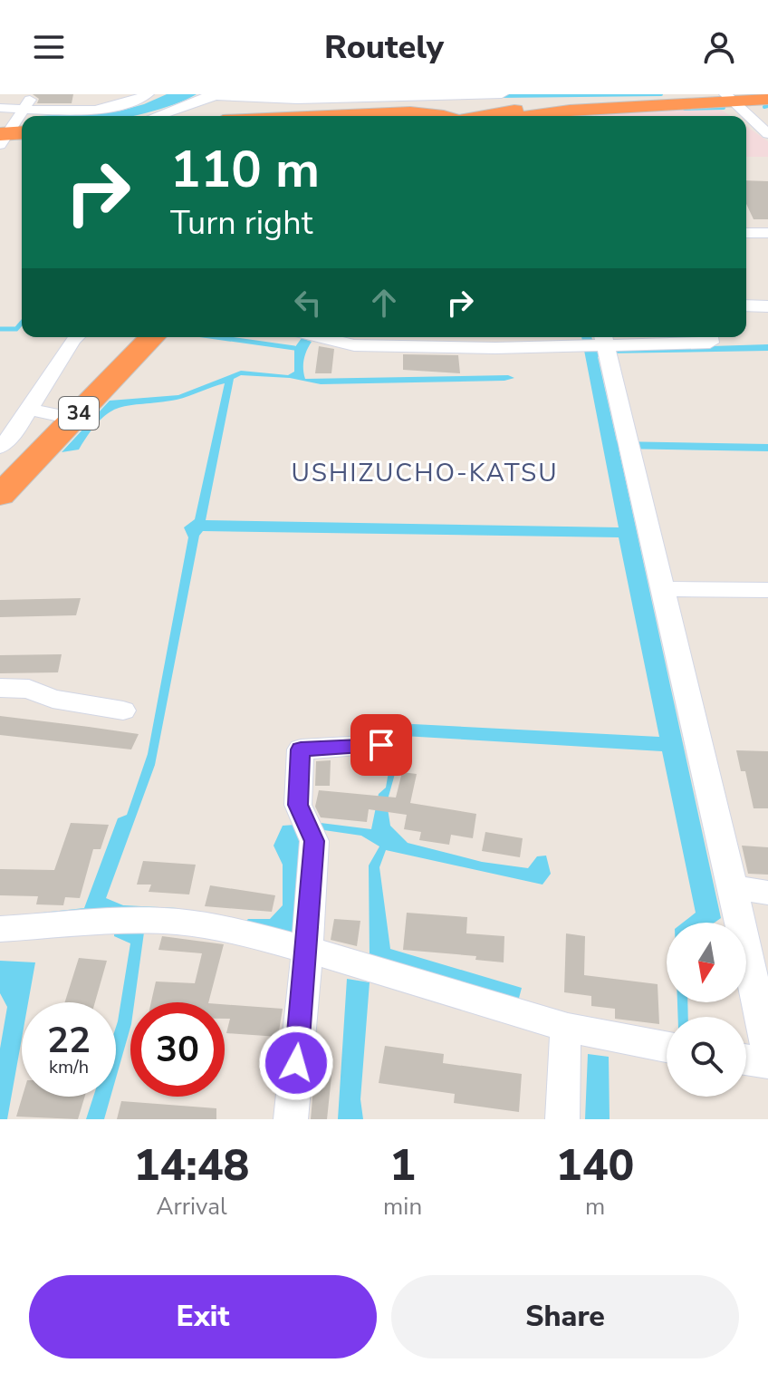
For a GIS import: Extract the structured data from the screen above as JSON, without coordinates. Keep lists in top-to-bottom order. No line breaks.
{"streets":{"highway":["34"]},"districts":["USHIZUCHO-KATSU"],"north":"bottom","page":{"header":"Routely","turn":["110 m","Turn right"],"speed":"22 km/h","limit":"30","eta":["14:48","Arrival","1","min","140","m"],"buttons":["Exit","Share"]}}
